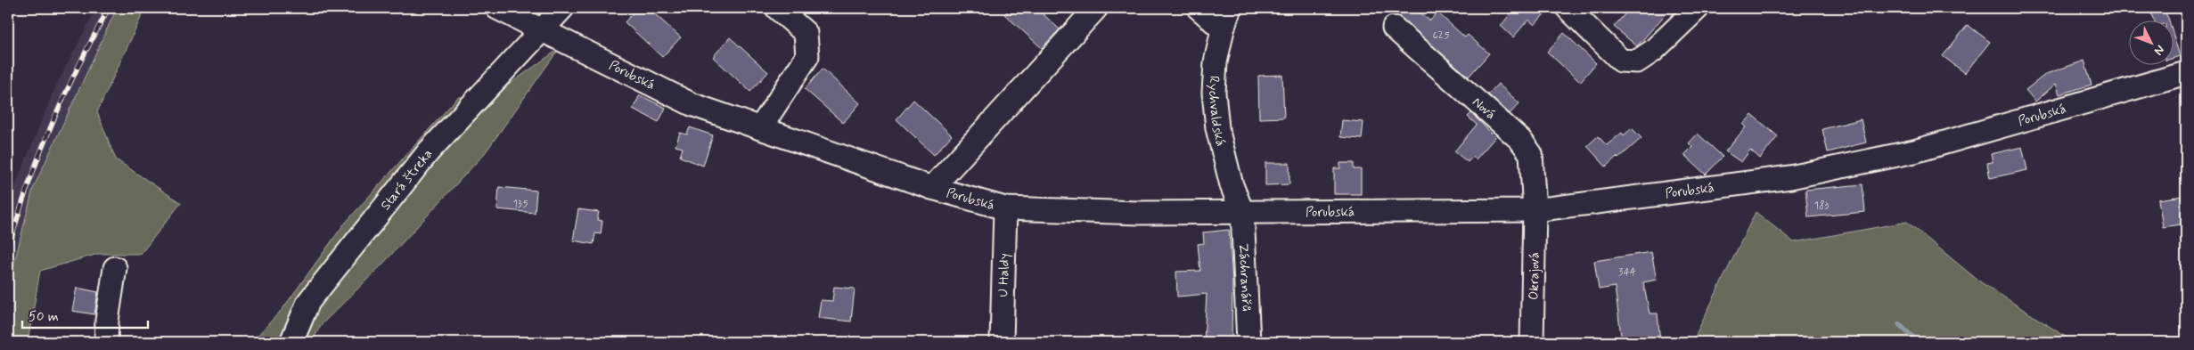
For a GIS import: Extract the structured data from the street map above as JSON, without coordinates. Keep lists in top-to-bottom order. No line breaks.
{"streets":{"street":["Porubská","Nová","Rychvaldská","Stará štreka","U Haldy","Okrajová","Záchranářů"]},"crossings":[["Porubská","Nová"],["Porubská","Rychvaldská"],["Porubská","Stará štreka"],["Porubská","U Haldy"],["Porubská","Okrajová"],["Porubská","Záchranářů"],["Nová","Okrajová"],["Rychvaldská","Záchranářů"]],"house_numbers":["625","135","183","344"],"scale_bar":"50 m","north":"bottom right"}
